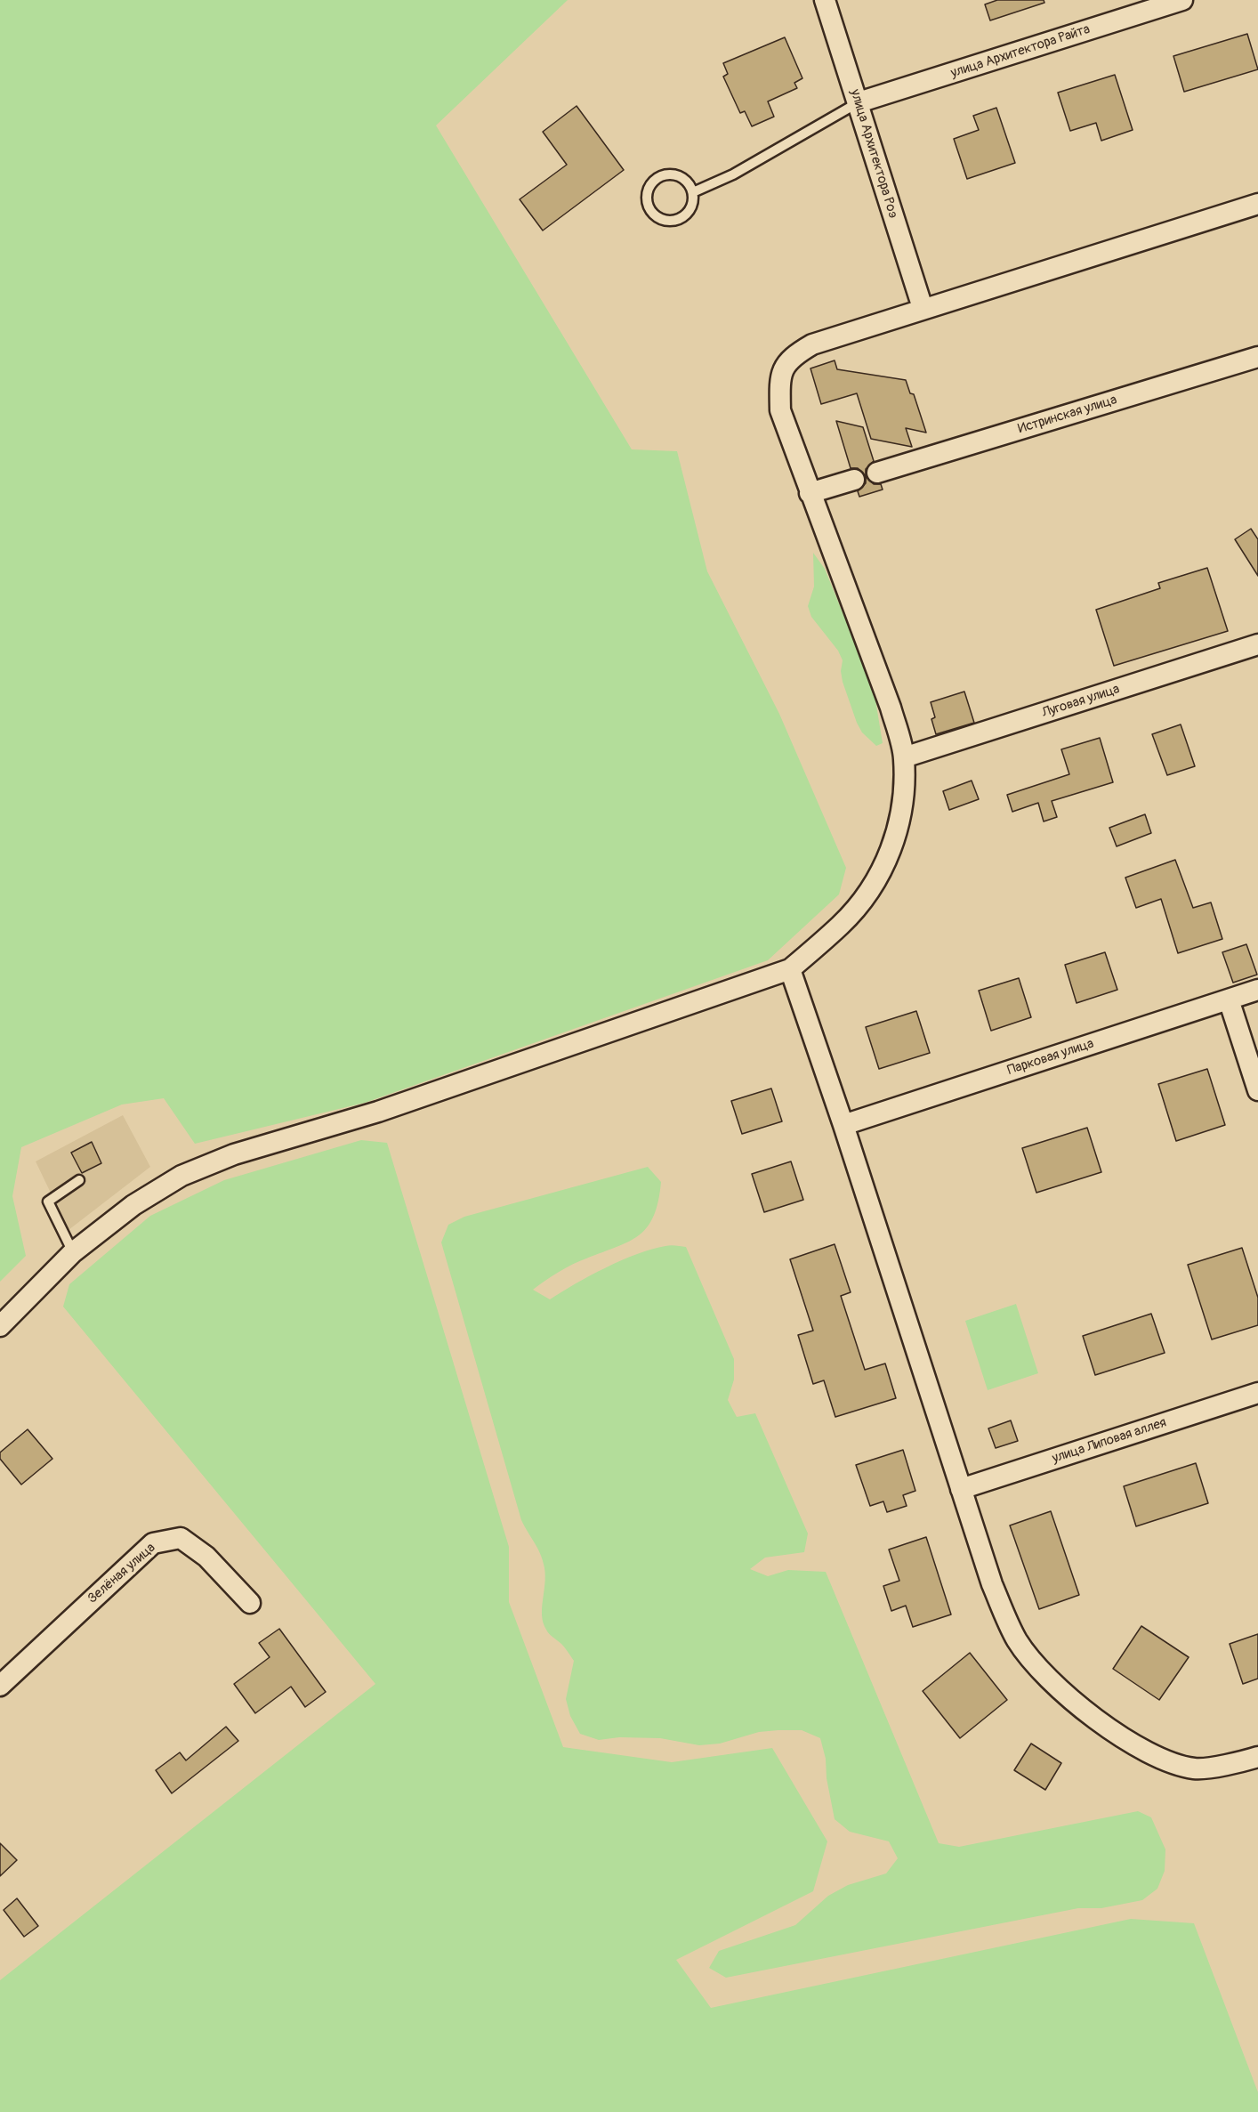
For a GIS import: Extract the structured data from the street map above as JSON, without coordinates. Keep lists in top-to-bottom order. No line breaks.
{"streets":{"street":["улица Архитектора Райта","улица Архитектора Роэ","Истринская улица","Луговая улица","Парковая улица","улица Липовая аллея","Зелёная улица"]},"crossings":[["улица Архитектора Райта","улица Архитектора Роэ"]]}
